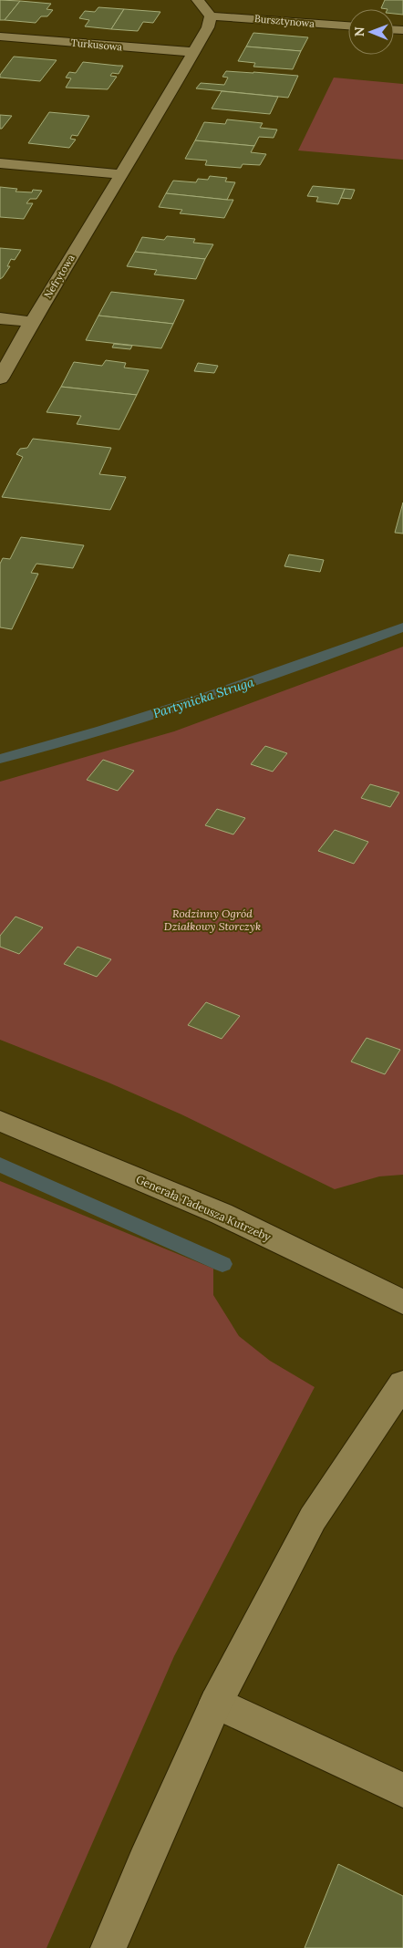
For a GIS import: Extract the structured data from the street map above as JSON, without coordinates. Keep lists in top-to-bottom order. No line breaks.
{"streets":{"street":["Bursztynowa","Turkusowa","Nefrytowa","Generała Tadeusza Kutrzeby"]},"crossings":[["Bursztynowa","Nefrytowa"],["Turkusowa","Nefrytowa"]],"water":["Partynicka Struga"],"parks":["Rodzinny Ogród Działkowy Storczyk"],"north":"left"}
